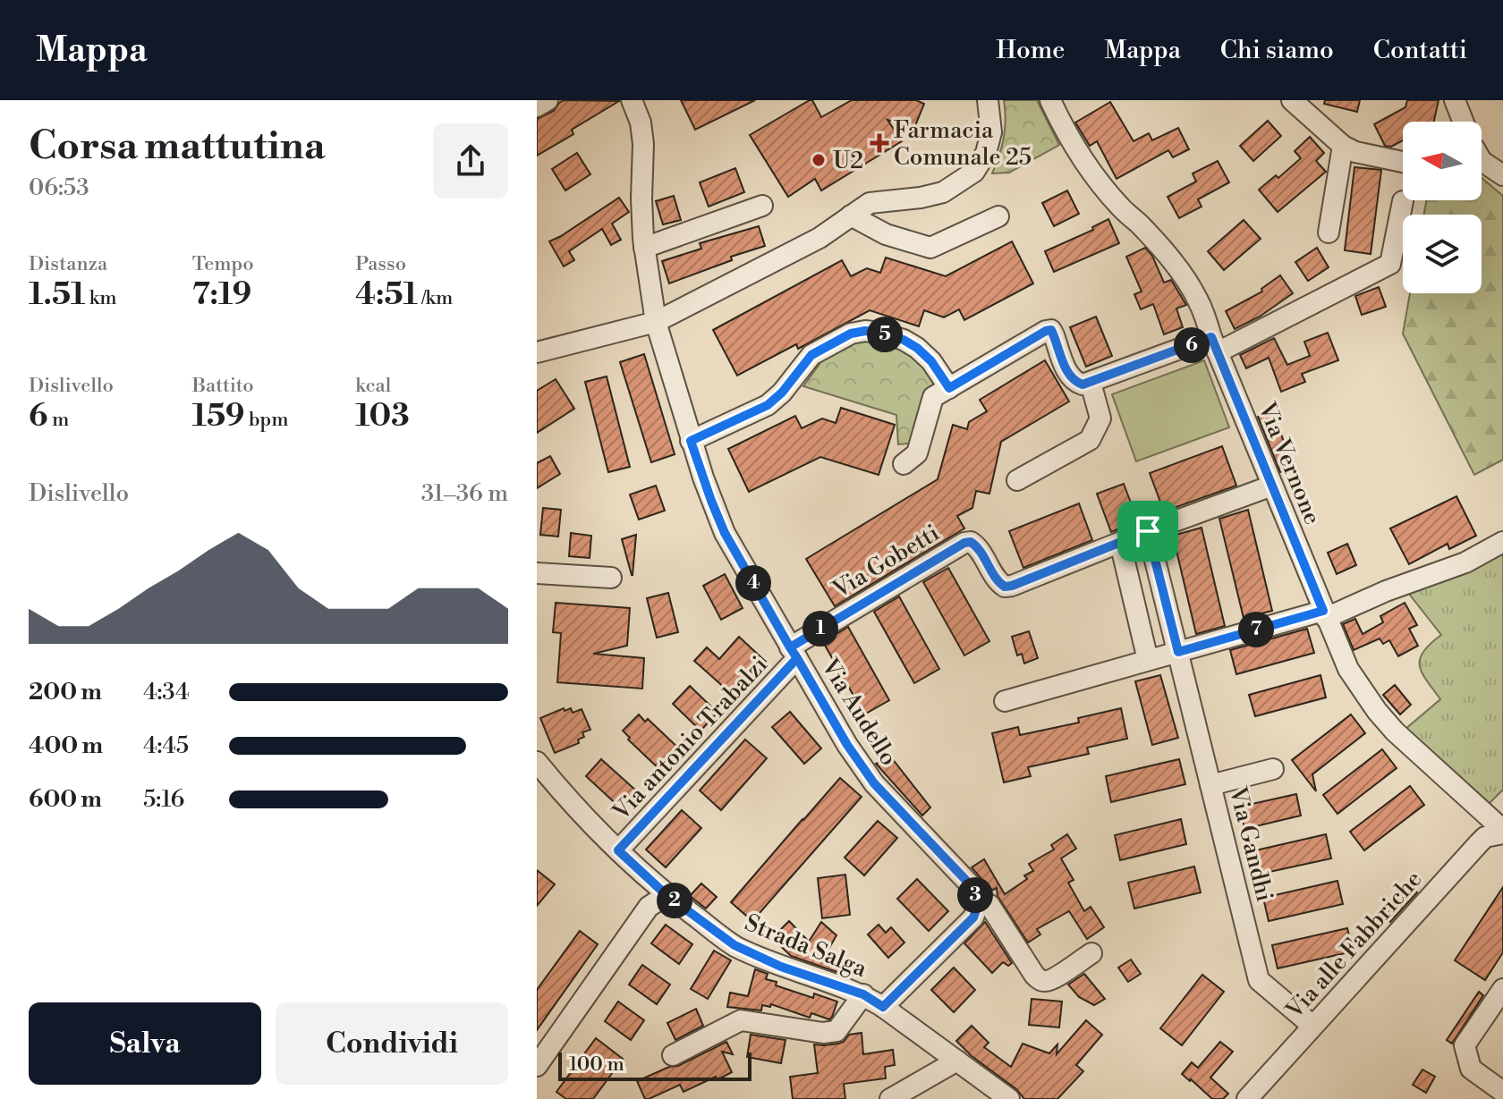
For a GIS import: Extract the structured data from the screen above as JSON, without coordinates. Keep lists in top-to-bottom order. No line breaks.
{"streets":{"street":["Via Vernone","Via Gobetti","Via Audello","Via antonio Trabalzi","Via Gandhi","Via alle Fabbriche","Strada Salga"]},"crossings":[["Via Vernone","Via Gobetti"],["Via Vernone","Via alle Fabbriche"],["Via Gobetti","Via Audello"],["Via Gobetti","Via antonio Trabalzi"],["Via Gobetti","Via Gandhi"],["Via Audello","Via antonio Trabalzi"],["Via antonio Trabalzi","Strada Salga"],["Via Gandhi","Via alle Fabbriche"]],"places":{"health":["Farmacia Comunale 25"],"other":["U2"]},"scale_bar":"100 m","north":"left","page":{"header":"Mappa","nav":["Home","Mappa","Chi siamo","Contatti"],"heading":["Corsa mattutina","06:53"],"stats":[["Distanza","1.51 km"],["Tempo","7:19"],["Passo","4:51 /km"],["Dislivello","6 m"],["Battito","159 bpm"],["kcal","103"]],"pins":["5","6","4","1","7","3","2"],"chart":["Dislivello","31–36 m"],"list":[{"name":"200 m","note":"4:34"},{"name":"400 m","note":"4:45"},{"name":"600 m","note":"5:16"}],"buttons":["Salva","Condividi"],"scale":"100 m"}}
